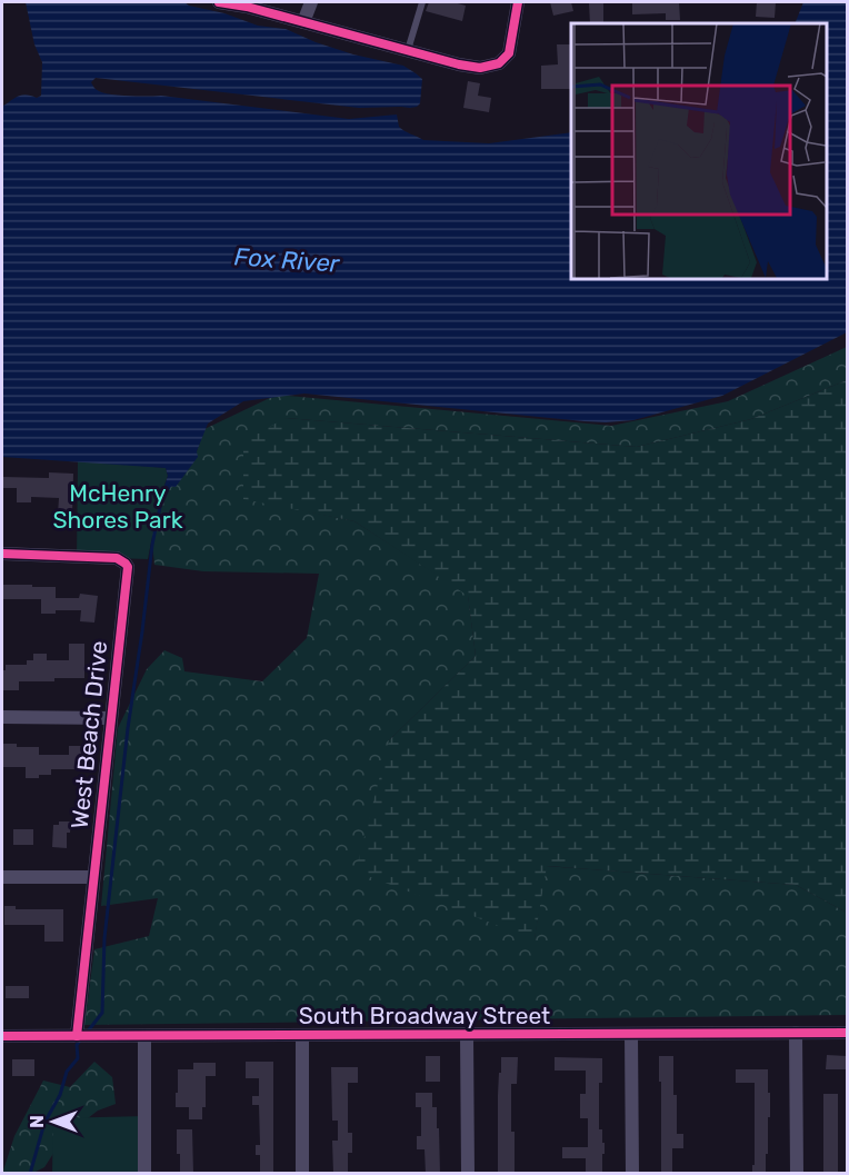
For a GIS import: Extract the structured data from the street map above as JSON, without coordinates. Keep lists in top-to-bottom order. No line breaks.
{"streets":{"street":["West Beach Drive","South Broadway Street"]},"crossings":[["West Beach Drive","South Broadway Street"]],"water":["Fox River"],"parks":["McHenry Shores Park"],"north":"left"}
